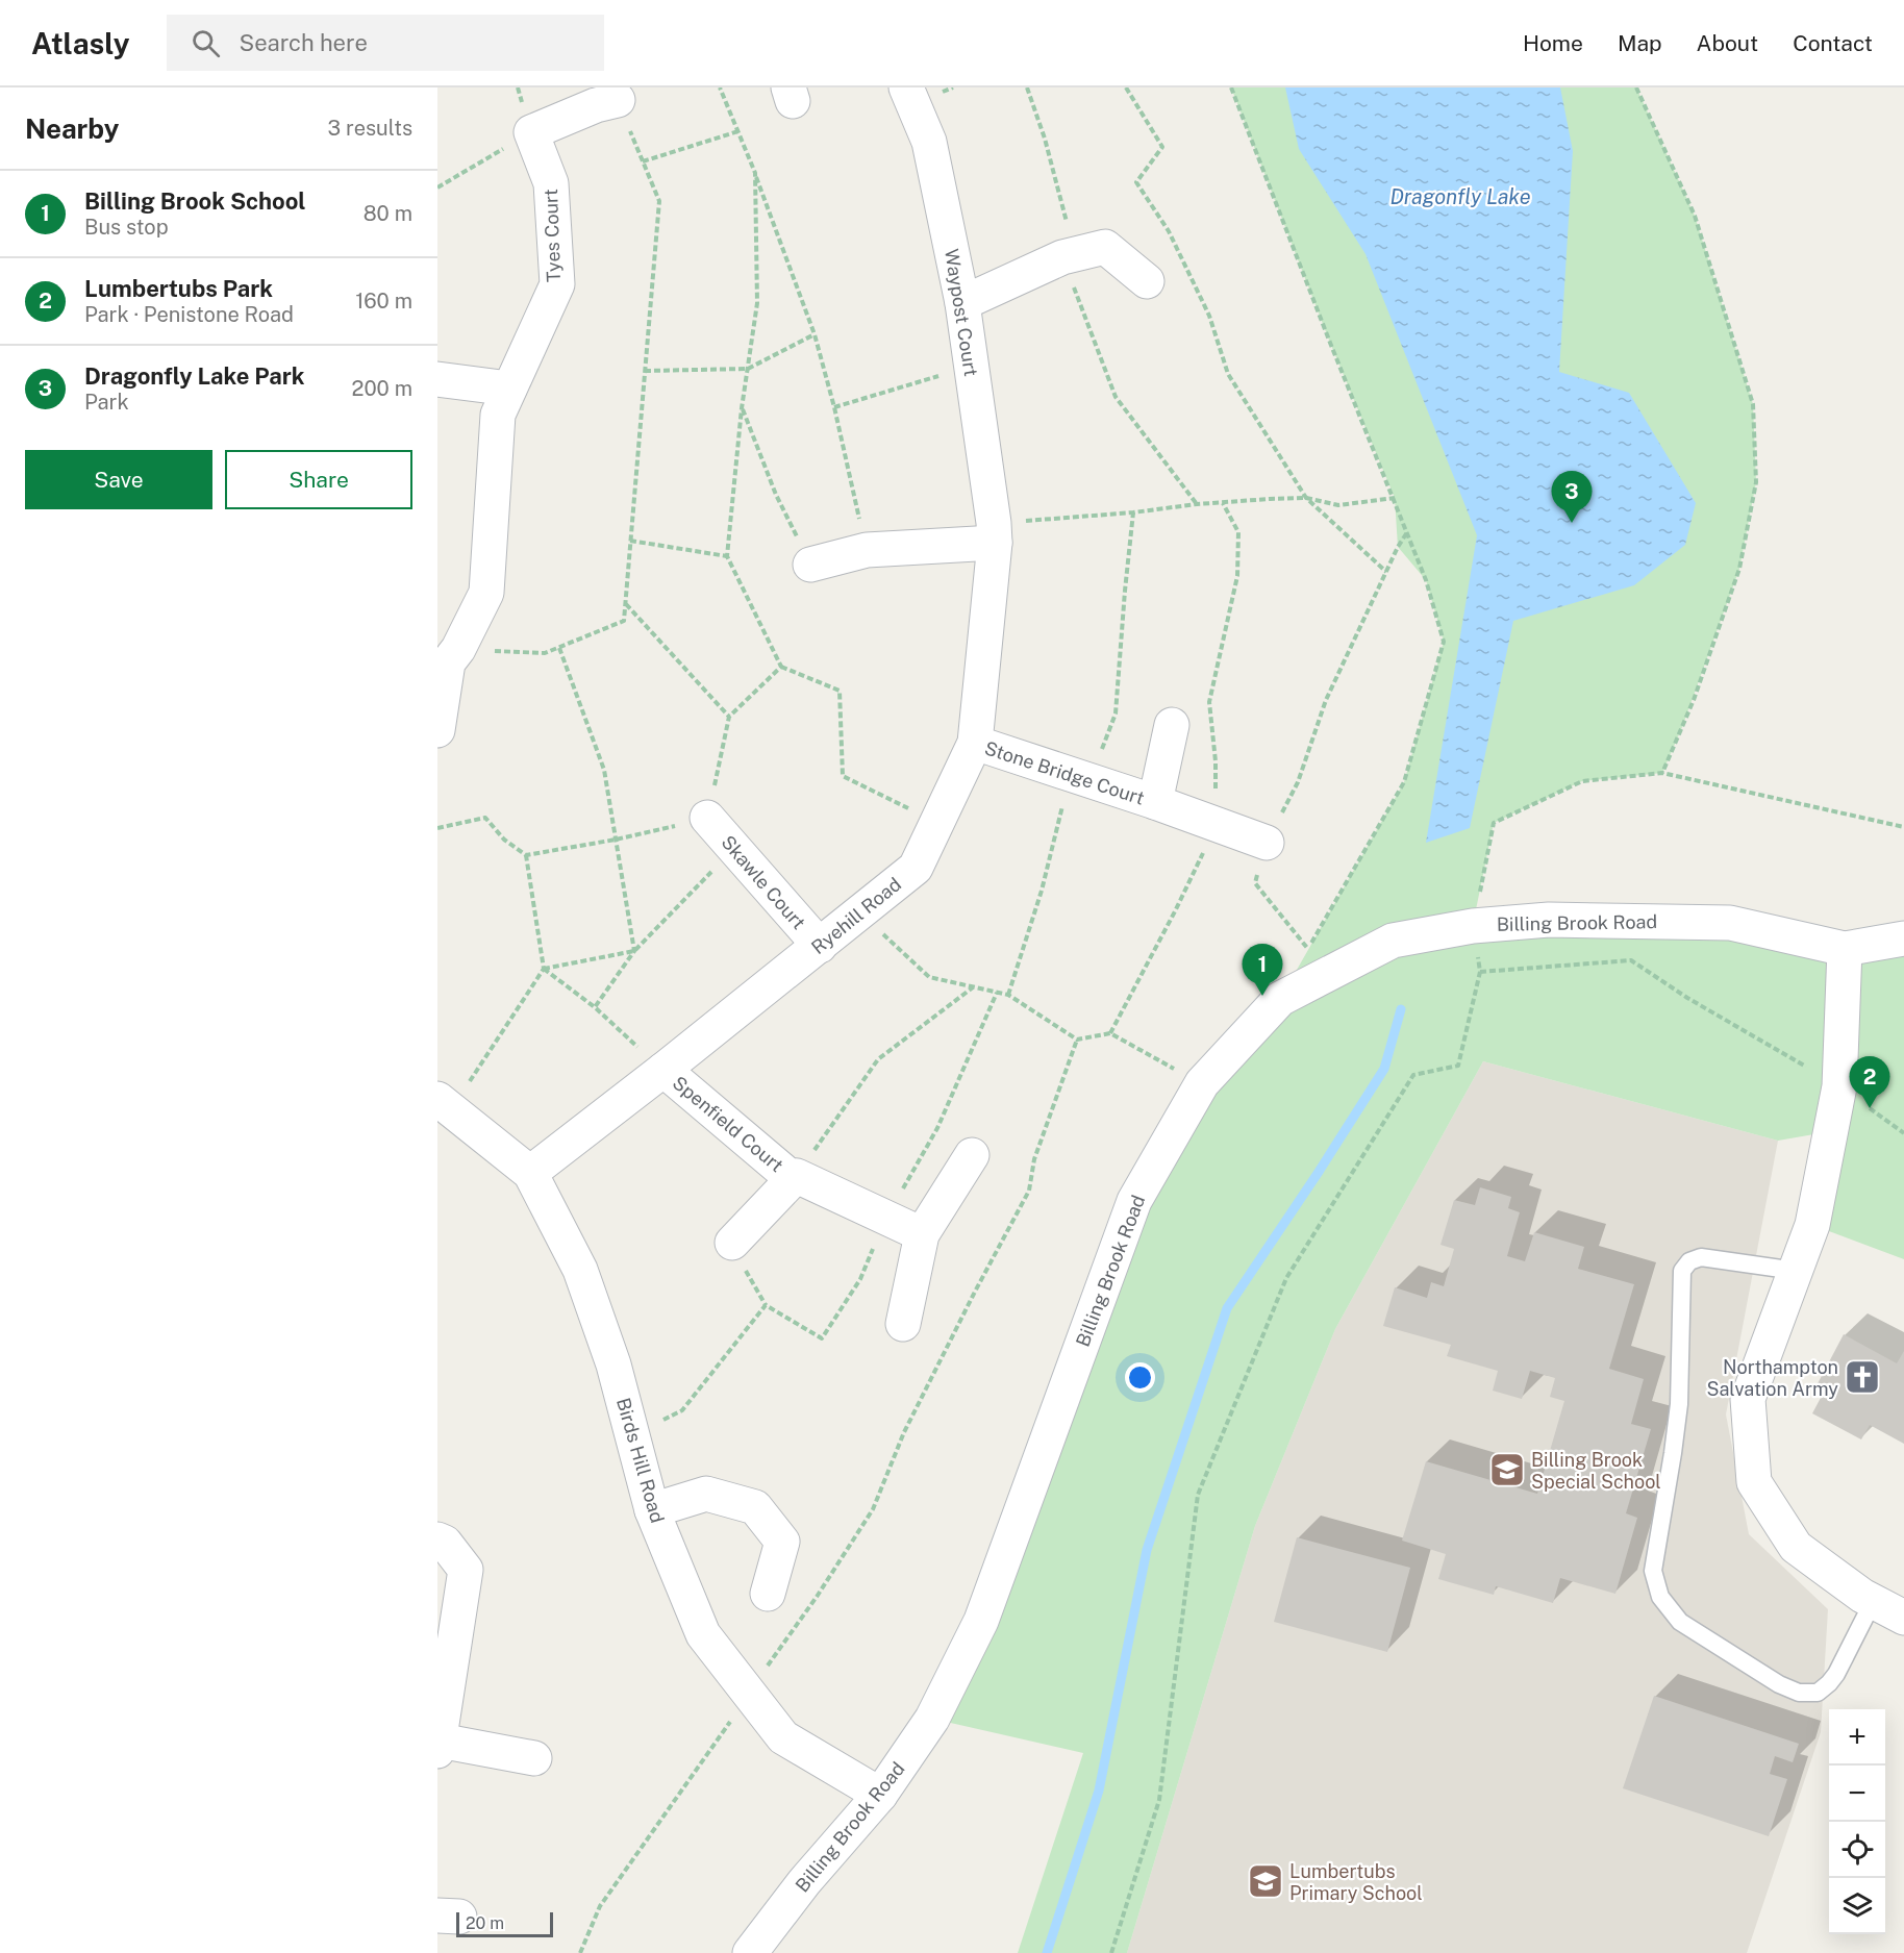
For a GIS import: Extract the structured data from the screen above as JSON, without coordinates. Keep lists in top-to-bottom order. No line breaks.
{"streets":{"street":["Tyes Court","Waypost Court","Stone Bridge Court","Skawle Court","Ryehill Road","Billing Brook Road","Spenfield Court","Birds Hill Road"]},"crossings":[["Waypost Court","Ryehill Road"],["Stone Bridge Court","Ryehill Road"],["Skawle Court","Ryehill Road"],["Ryehill Road","Spenfield Court"],["Ryehill Road","Birds Hill Road"],["Billing Brook Road","Birds Hill Road"]],"water":["Dragonfly Lake"],"places":{"church":["Northampton Salvation Army"],"school or university":["Billing Brook Special School","Lumbertubs Primary School"]},"scale_bar":"20 m","page":{"header":"Atlasly","search":"Search here","nav":["Home","Map","About","Contact"],"heading":["Nearby","3 results"],"list":[{"mark":"1","name":"Billing Brook School","note":"Bus stop","value":"80 m"},{"mark":"2","name":"Lumbertubs Park","note":"Park · Penistone Road","value":"160 m"},{"mark":"3","name":"Dragonfly Lake Park","note":"Park","value":"200 m"}],"buttons":["Save","Share"],"pins":["3","1","2"],"map_buttons":["+","−"],"scale":"20 m"}}
